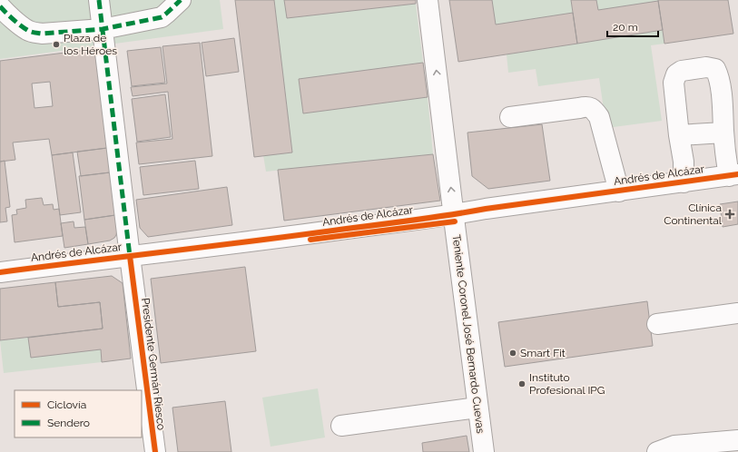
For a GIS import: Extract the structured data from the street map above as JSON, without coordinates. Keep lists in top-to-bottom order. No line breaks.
{"streets":{"street":["Andrés de Alcázar","Teniente Coronel José Bernardo Cuevas","Presidente Germán Riesco"]},"crossings":[["Andrés de Alcázar","Teniente Coronel José Bernardo Cuevas"],["Andrés de Alcázar","Presidente Germán Riesco"]],"one_way":["Teniente Coronel José Bernardo Cuevas"],"places":{"other":["Plaza de los Héroes","Smart Fit","Instituto Profesional IPG"],"health":["Clínica Continental"]},"legend":["Ciclovía","Sendero"],"scale_bar":"20 m"}
